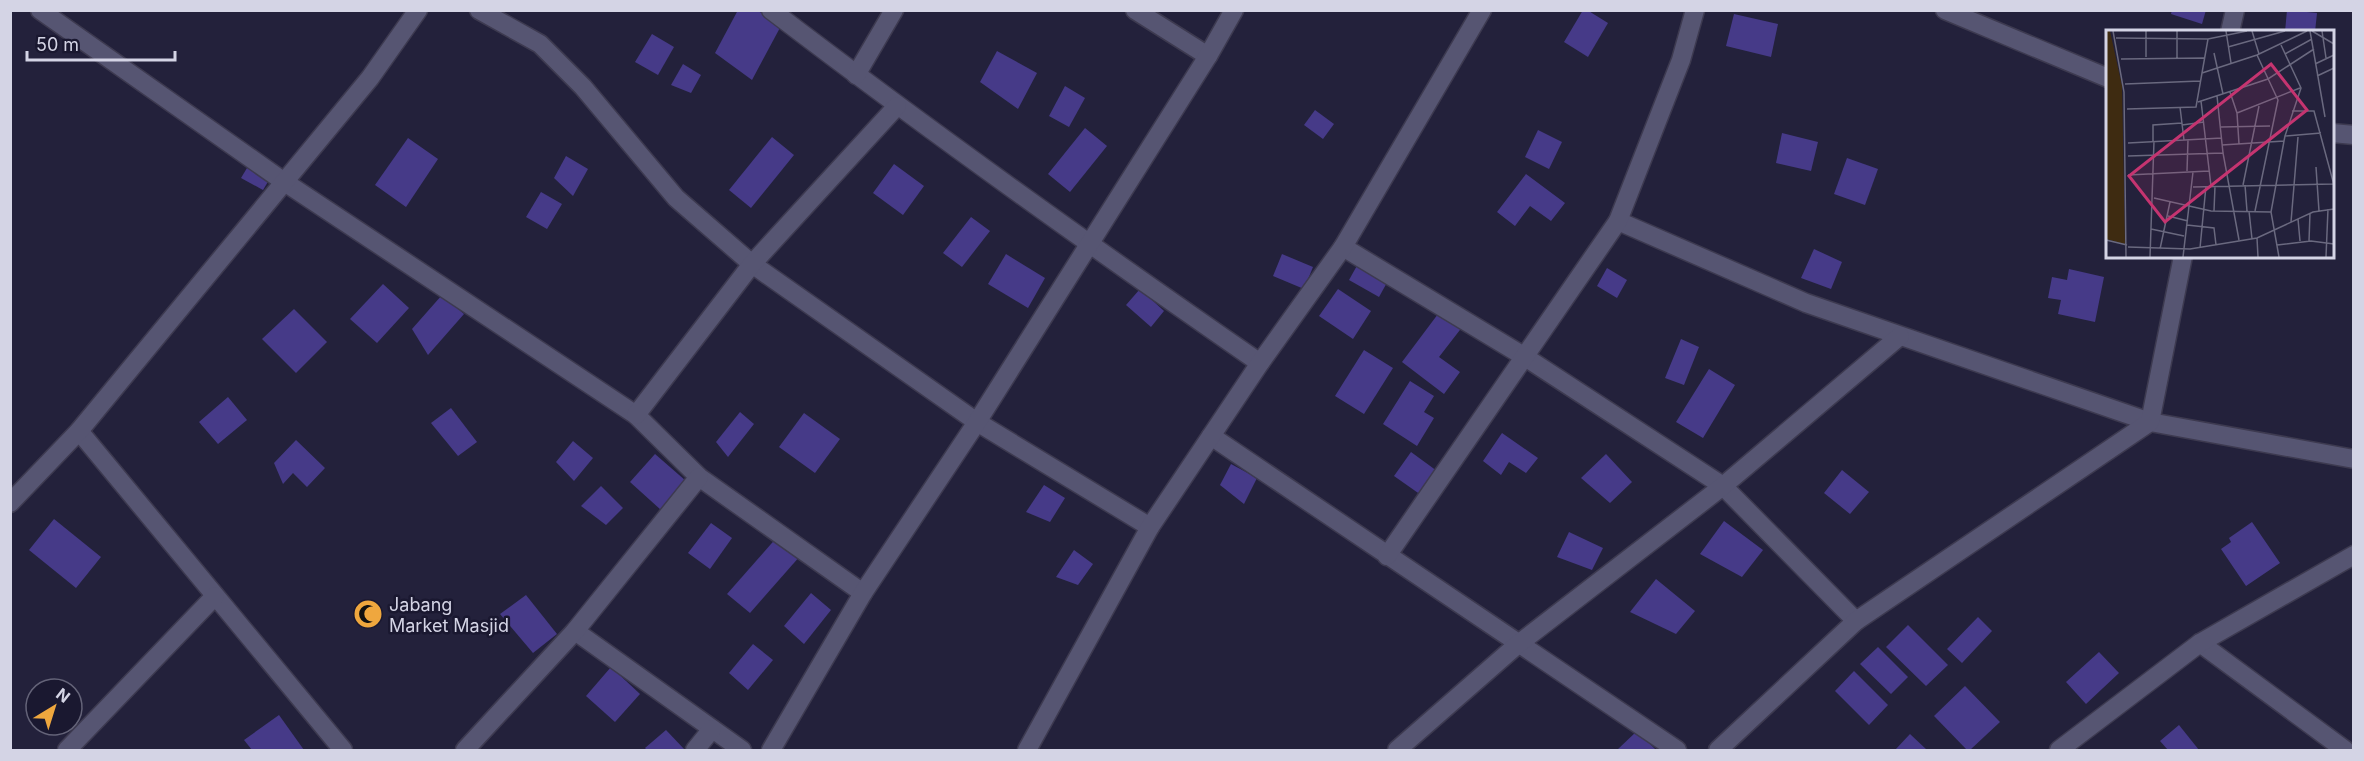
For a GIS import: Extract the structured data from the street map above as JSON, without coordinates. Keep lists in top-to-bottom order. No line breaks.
{"places":{"mosque":["Jabang Market Masjid"]},"scale_bar":"50 m","north":"top right"}
